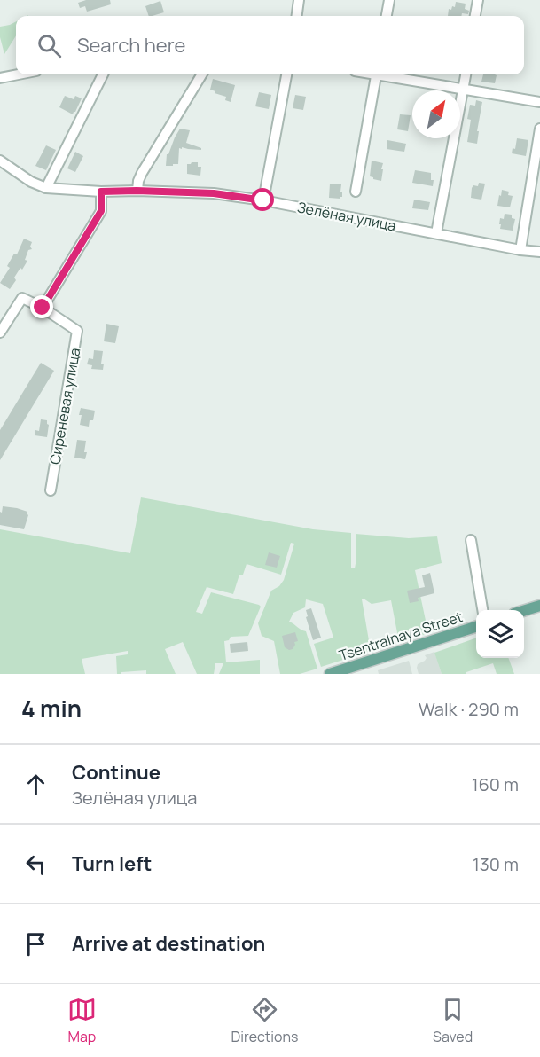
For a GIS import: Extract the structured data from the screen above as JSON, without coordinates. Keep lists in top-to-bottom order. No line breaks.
{"streets":{"main road":["Tsentralnaya Street"],"street":["Зелёная улица","Сиреневая улица"]},"north":"top right","page":{"search":"Search here","heading":["4 min","Walk · 290 m"],"list":[["Continue","Зелёная улица","160 m"],["Turn left","130 m"],"Arrive at destination"],"nav":["Map","Directions","Saved"]}}
